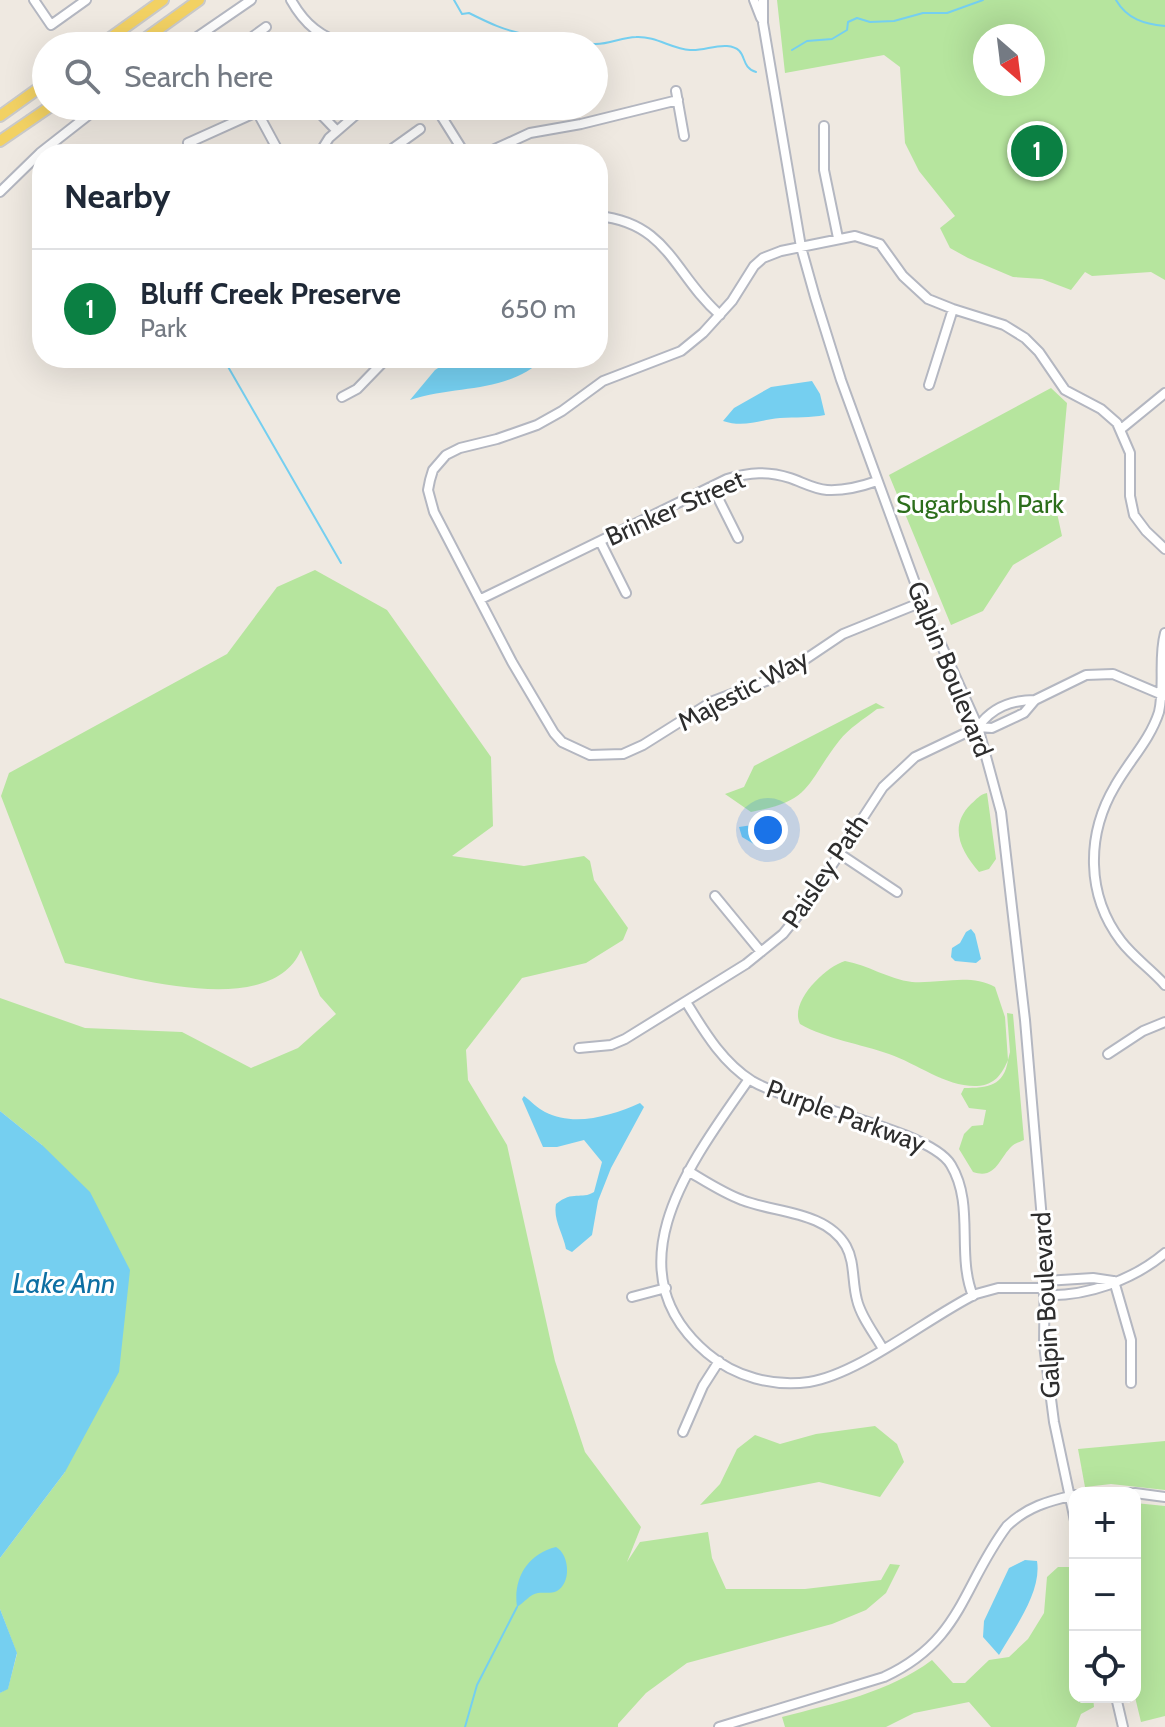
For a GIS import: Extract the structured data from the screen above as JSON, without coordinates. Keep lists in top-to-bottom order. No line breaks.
{"streets":{"street":["Brinker Street","Galpin Boulevard","Majestic Way","Paisley Path","Purple Parkway"]},"crossings":[["Brinker Street","Galpin Boulevard"],["Brinker Street","Majestic Way"],["Galpin Boulevard","Majestic Way"],["Galpin Boulevard","Paisley Path"],["Paisley Path","Purple Parkway"]],"water":["Lake Ann"],"parks":["Sugarbush Park"],"north":"bottom right","page":{"search":"Search here","pins":"1","heading":"Nearby","list":[{"mark":"1","name":"Bluff Creek Preserve","note":"Park","value":"650 m"}],"map_buttons":["+","−"]}}
